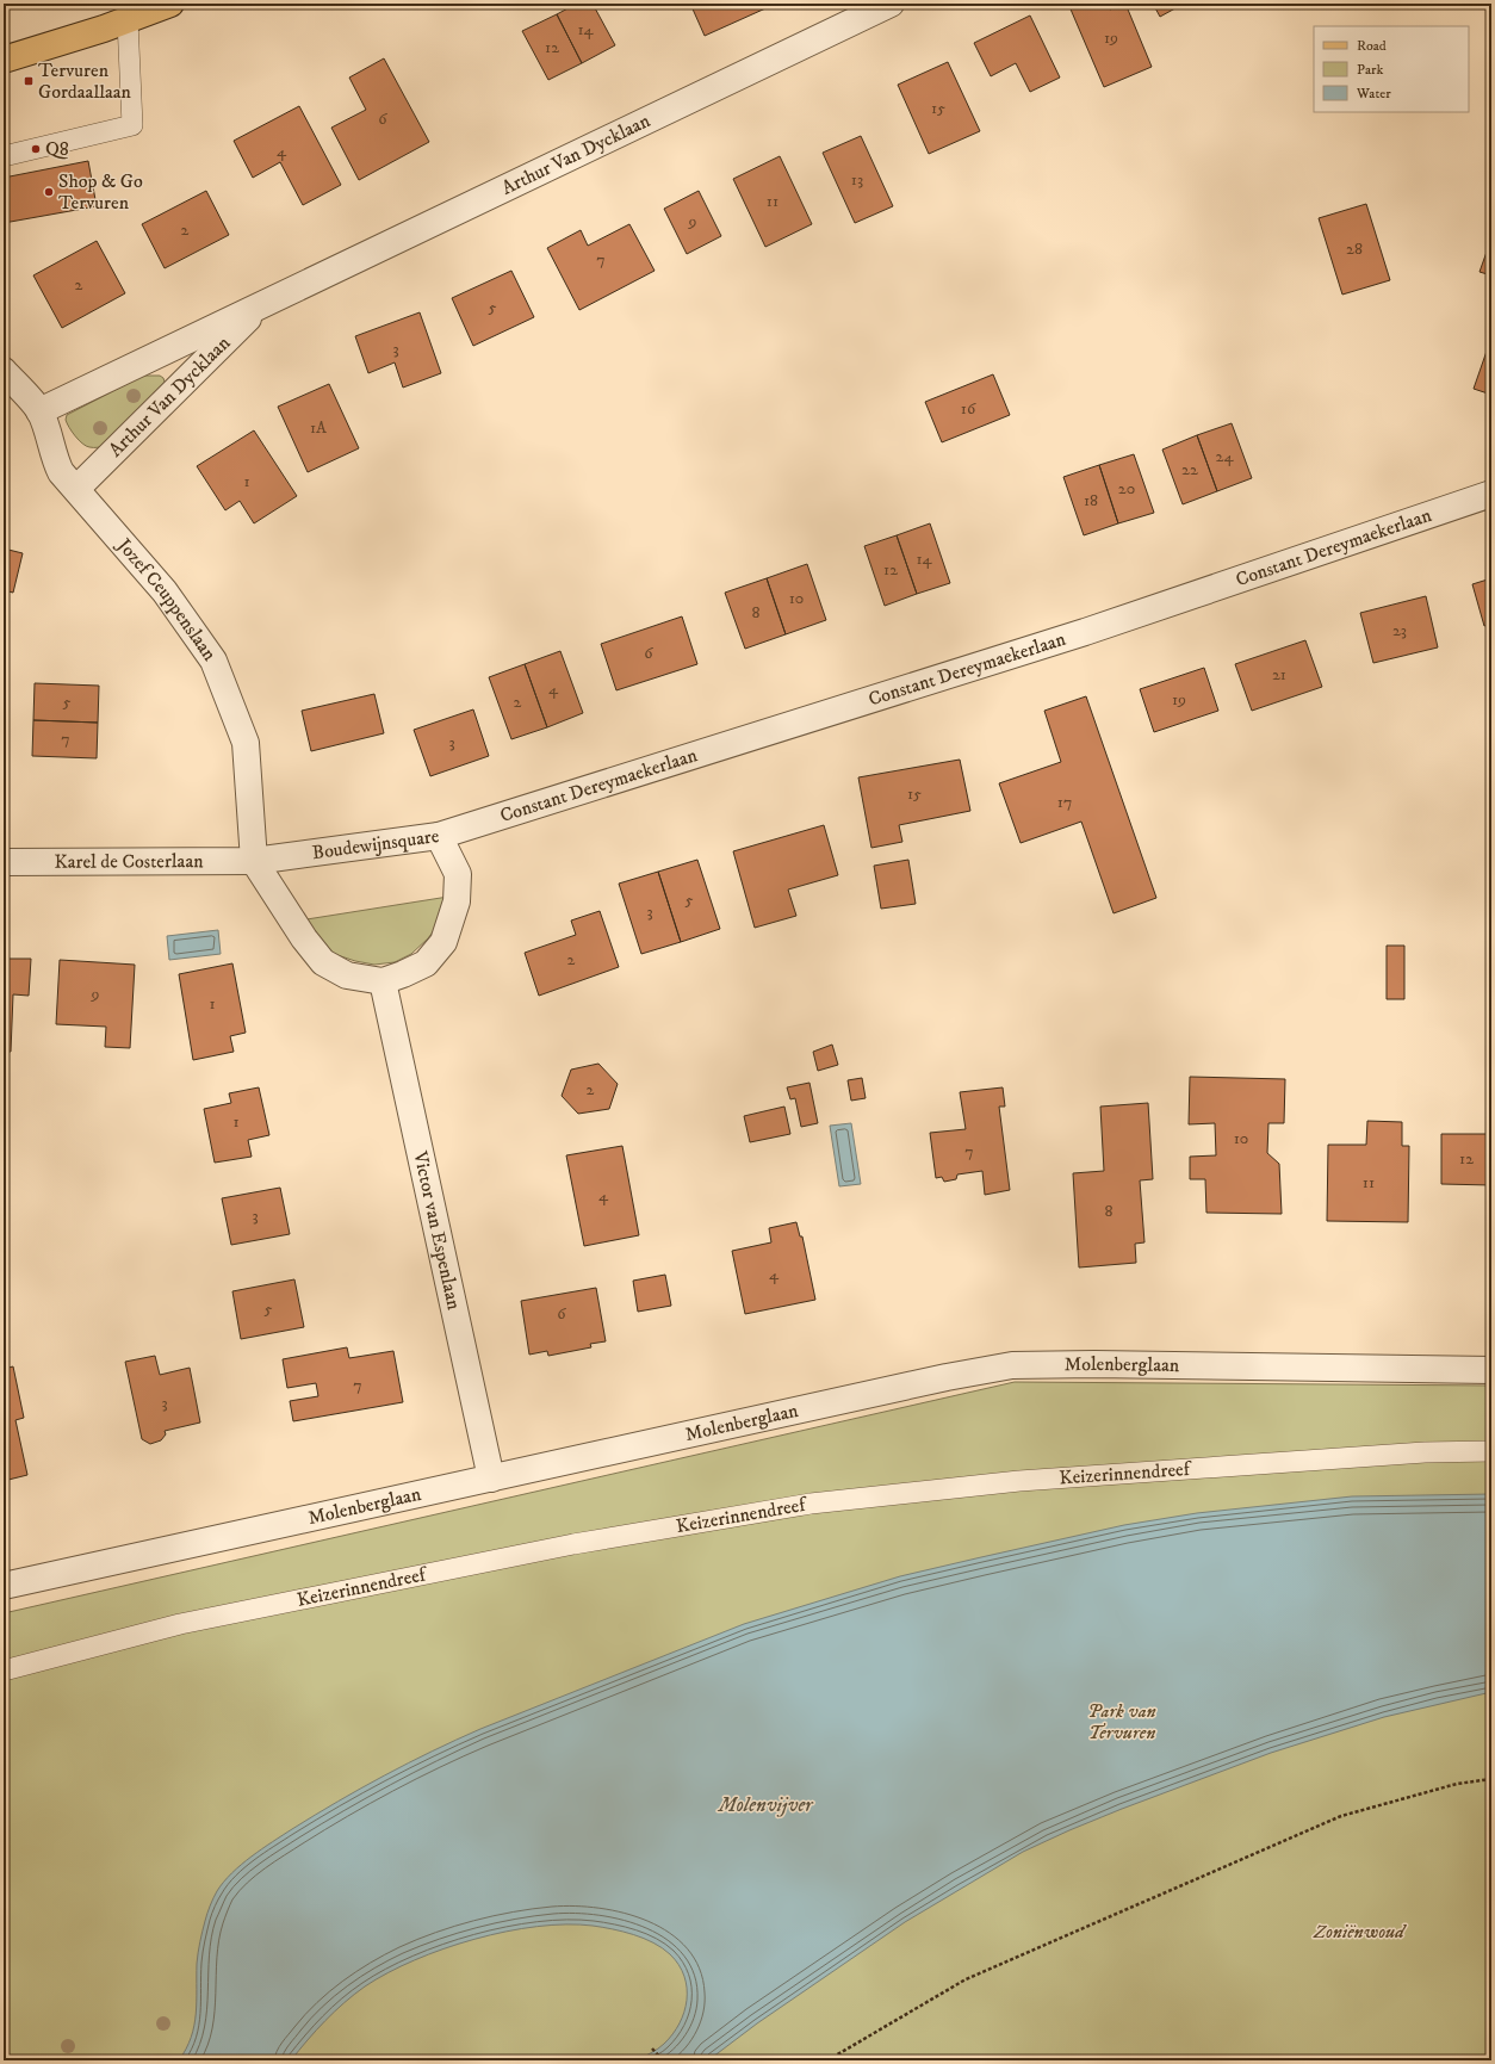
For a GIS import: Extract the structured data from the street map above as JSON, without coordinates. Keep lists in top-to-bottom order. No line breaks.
{"streets":{"street":["Arthur Van Dycklaan","Constant Dereymaekerlaan","Jozef Ceuppenslaan","Boudewijnsquare","Karel de Costerlaan","Victor van Espenlaan","Molenberglaan"],"lane":["Keizerinnendreef"]},"crossings":[["Arthur Van Dycklaan","Jozef Ceuppenslaan"],["Constant Dereymaekerlaan","Boudewijnsquare"],["Jozef Ceuppenslaan","Boudewijnsquare"],["Jozef Ceuppenslaan","Karel de Costerlaan"],["Boudewijnsquare","Karel de Costerlaan"],["Boudewijnsquare","Victor van Espenlaan"],["Victor van Espenlaan","Molenberglaan"]],"water":["Molenvijver"],"parks":["Park van Tervuren","Zoniënwoud"],"places":{"transit":["Tervuren Gordaallaan"],"other":["Q8","Shop & Go Tervuren"]},"house_numbers":["14","19","12","15","6","4","13","11","9","2","28","7","2","5","3","16","1A","24","22","1","20","18","14","12","10","8","23","6","21","4","19","5","2","7","3","15","17","5","3","2","9","1","2","1","10","7","12","11","4","8","3","4","5","6","7","3"],"legend":["Road","Park","Water"]}
